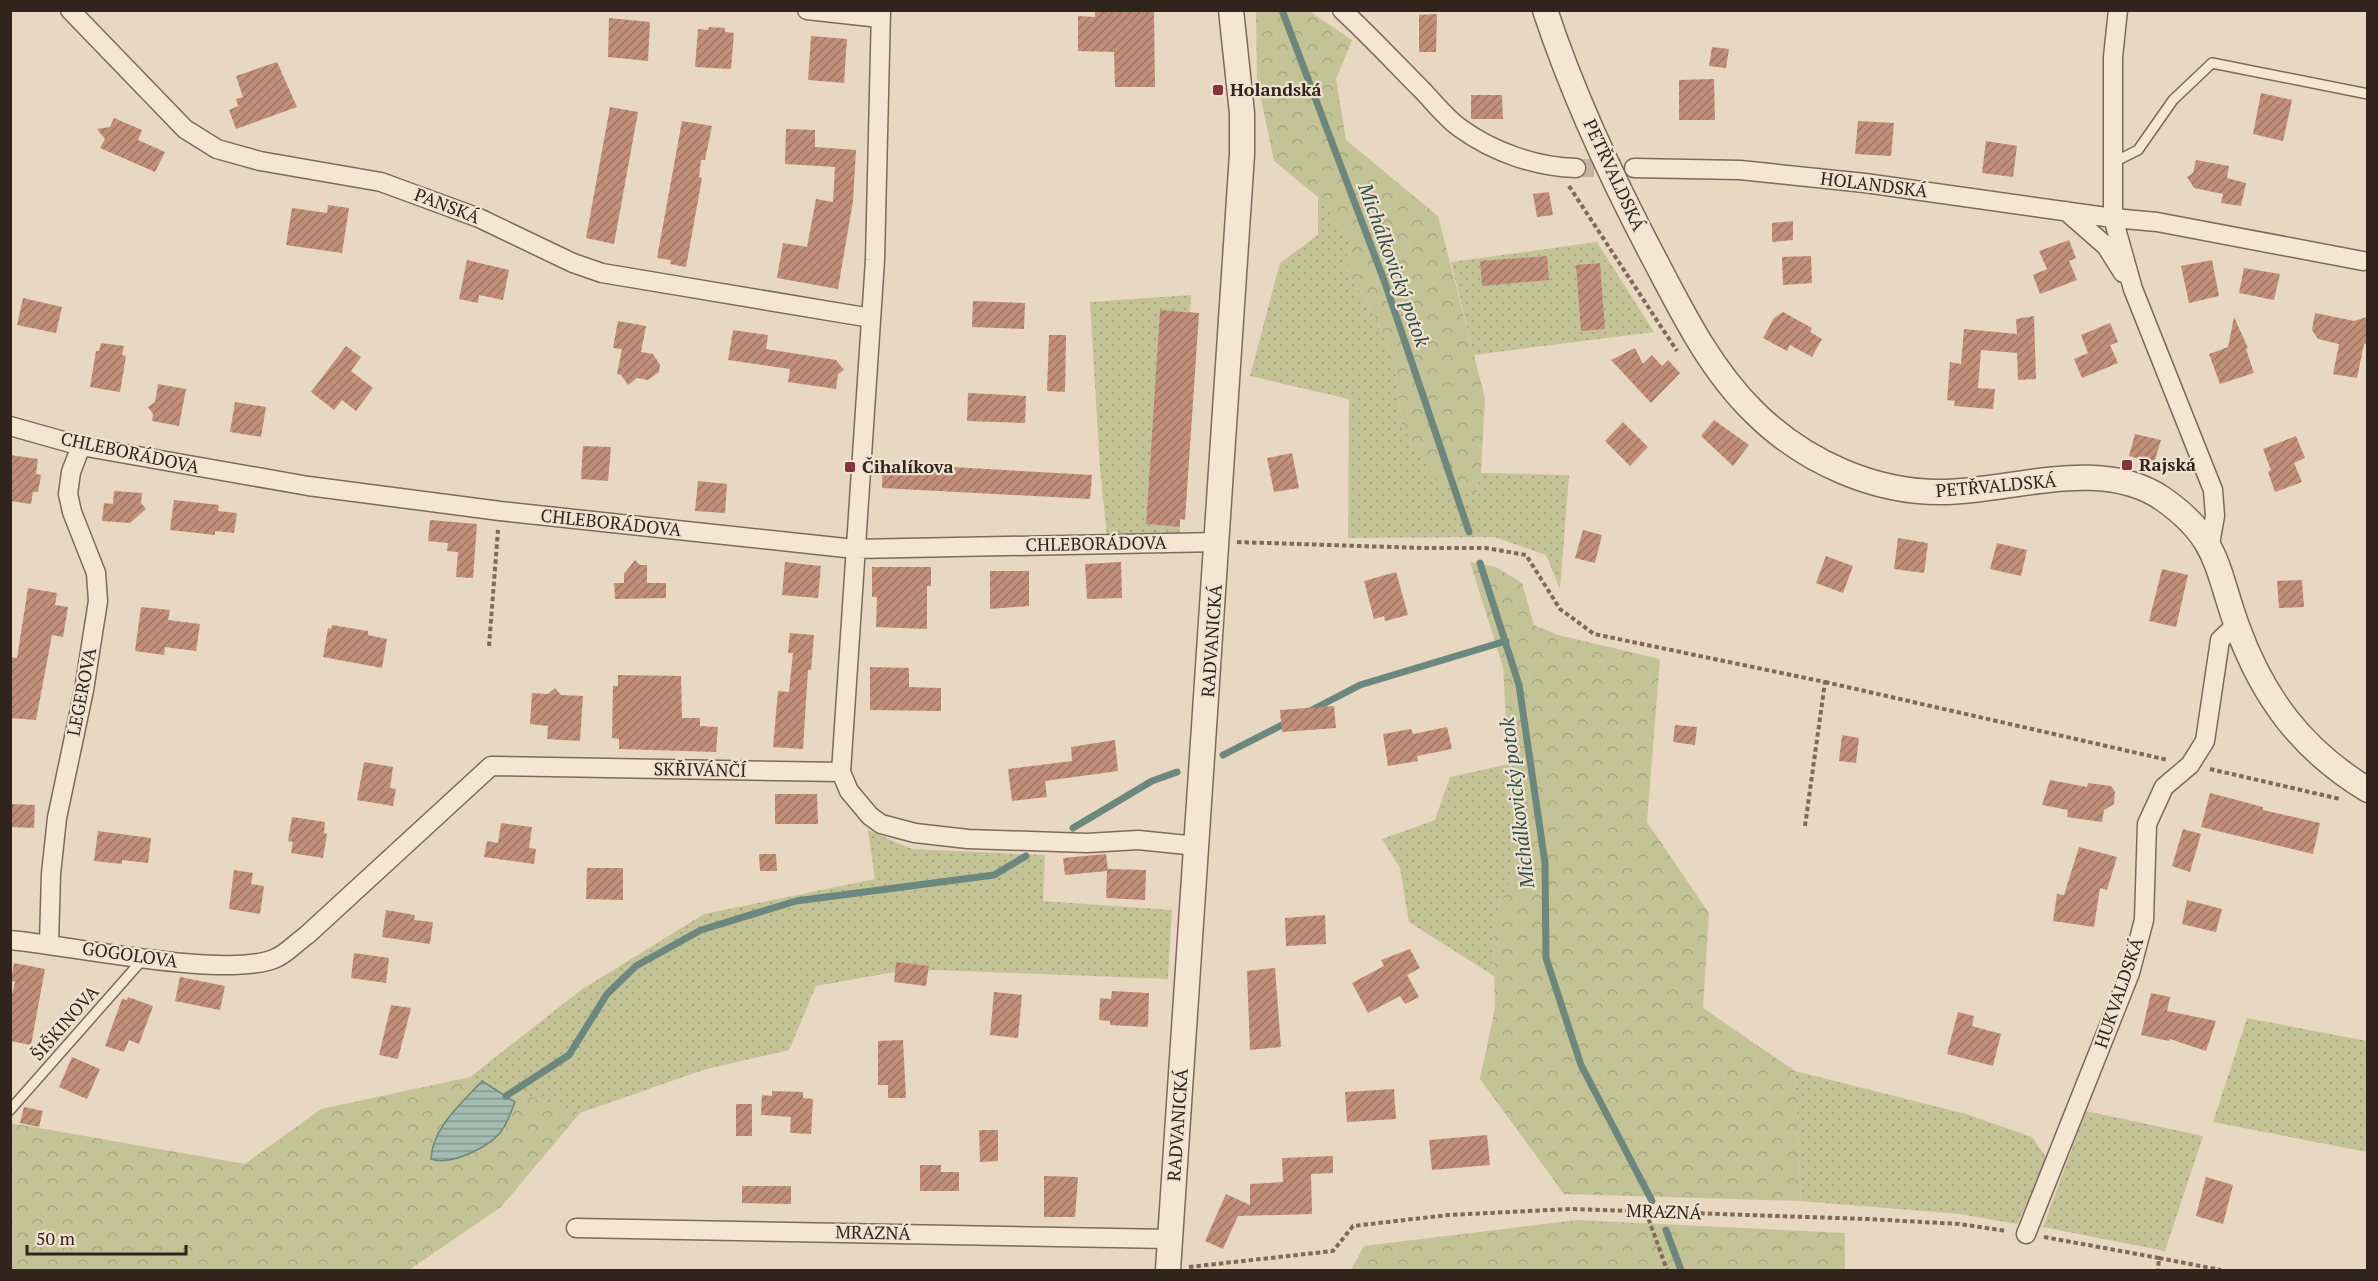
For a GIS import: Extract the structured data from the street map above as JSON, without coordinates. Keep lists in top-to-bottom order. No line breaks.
{"streets":{"street":["PETŘVALDSKÁ","HOLANDSKÁ","PANSKÁ","CHLEBORÁDOVA","RADVANICKÁ","LEGEROVA","SKŘIVÁNČÍ","GOGOLOVA","HUKVALDSKÁ","MRAZNÁ"],"lane":["ŠIŠKINOVA"]},"crossings":[["PETŘVALDSKÁ","HUKVALDSKÁ"],["CHLEBORÁDOVA","RADVANICKÁ"],["CHLEBORÁDOVA","LEGEROVA"],["RADVANICKÁ","MRAZNÁ"],["LEGEROVA","GOGOLOVA"],["SKŘIVÁNČÍ","GOGOLOVA"],["GOGOLOVA","ŠIŠKINOVA"],["HUKVALDSKÁ","MRAZNÁ"]],"water":["Michálkovický potok"],"places":{"transit":["Holandská","Rajská","Čihalíkova"]},"scale_bar":"50 m"}
